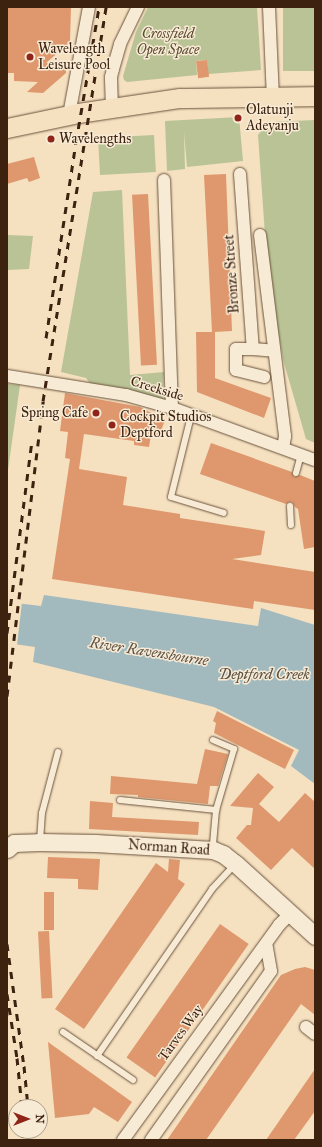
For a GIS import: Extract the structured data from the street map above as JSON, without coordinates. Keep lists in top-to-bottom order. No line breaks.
{"streets":{"main road":["Norman Road"],"street":["Bronze Street","Creekside","Tarves Way"]},"crossings":[["Norman Road","Tarves Way"]],"water":["River Ravensbourne","Deptford Creek"],"parks":["Crossfield Open Space"],"places":["Wavelength Leisure Pool","Olatunji Adeyanju","Wavelengths","Spring Cafe","Cockpit Studios Deptford"],"north":"right"}
